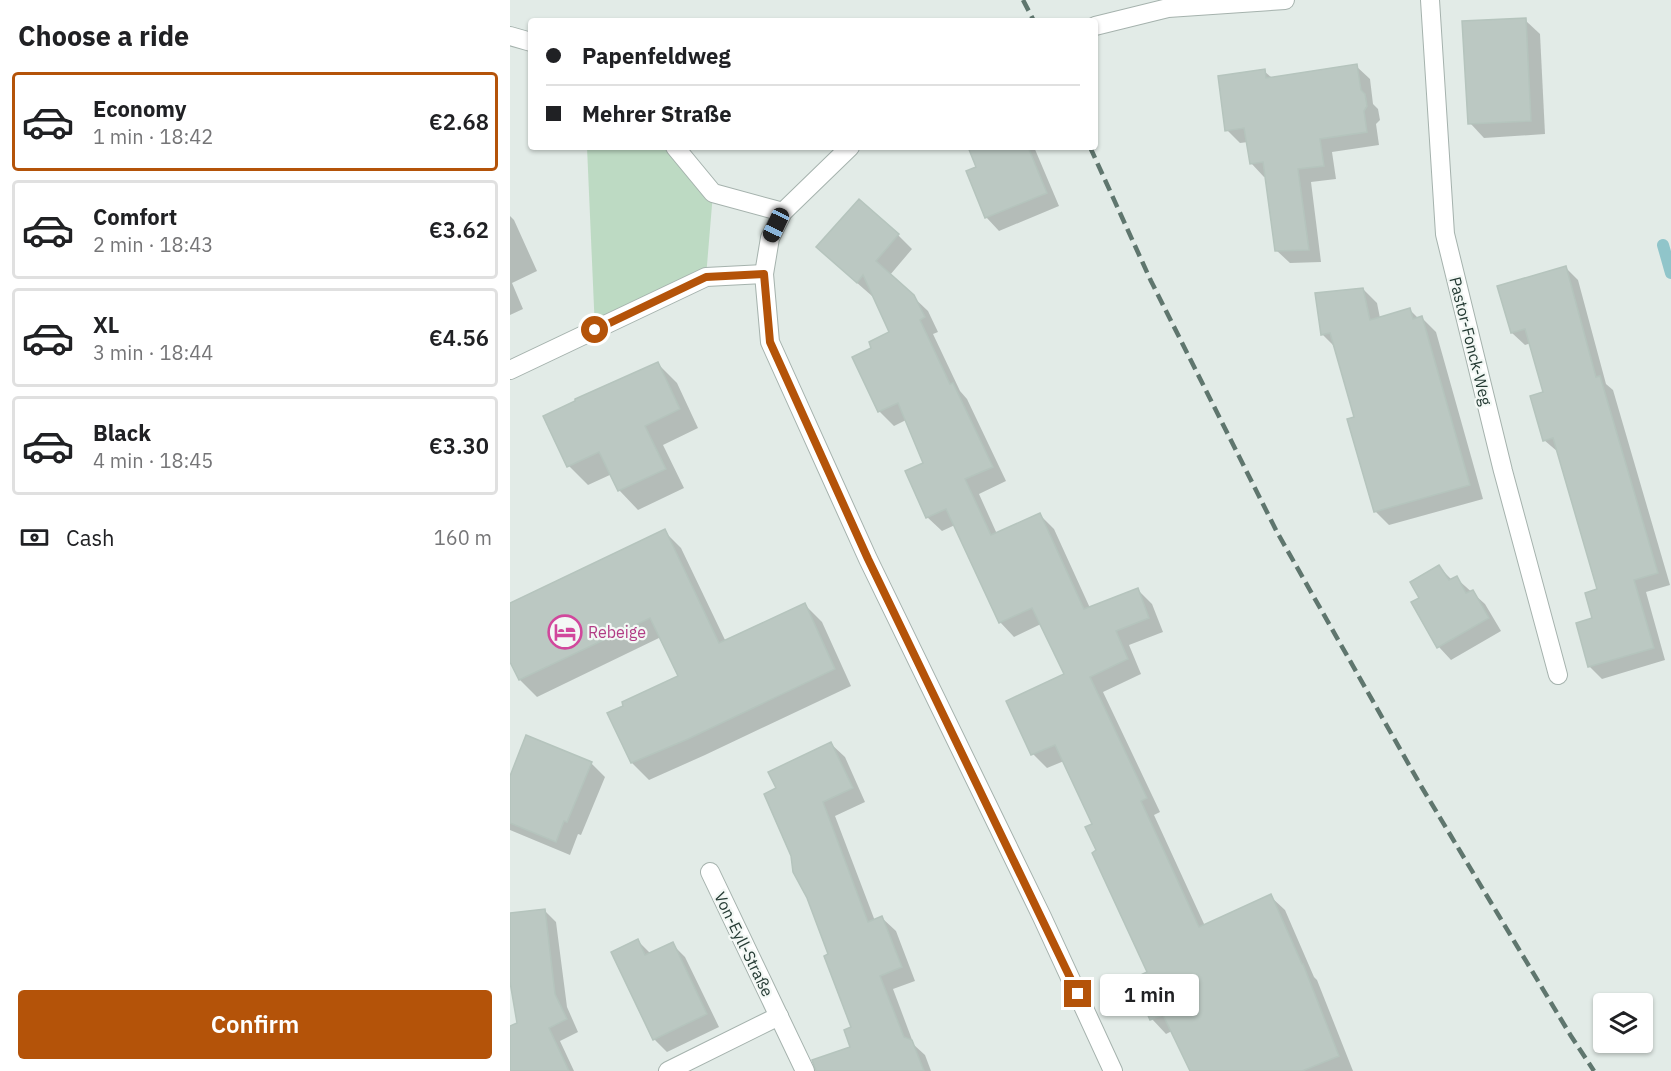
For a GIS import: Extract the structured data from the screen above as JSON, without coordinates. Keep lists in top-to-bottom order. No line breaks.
{"streets":{"street":["Pastor-Fonck-Weg","Von-Eyll-Straße"]},"places":{"hotel":["Rebeige"]},"page":{"heading":"Choose a ride","banner":["Papenfeldweg","Mehrer Straße"],"list":[{"name":"Economy","note":"1 min · 18:42","value":"€2.68"},{"name":"Comfort","note":"2 min · 18:43","value":"€3.62"},{"name":"XL","note":"3 min · 18:44","value":"€4.56"},{"name":"Black","note":"4 min · 18:45","value":"€3.30"}],"pay":["Cash","160 m"],"bubble":"1 min","buttons":"Confirm"}}
